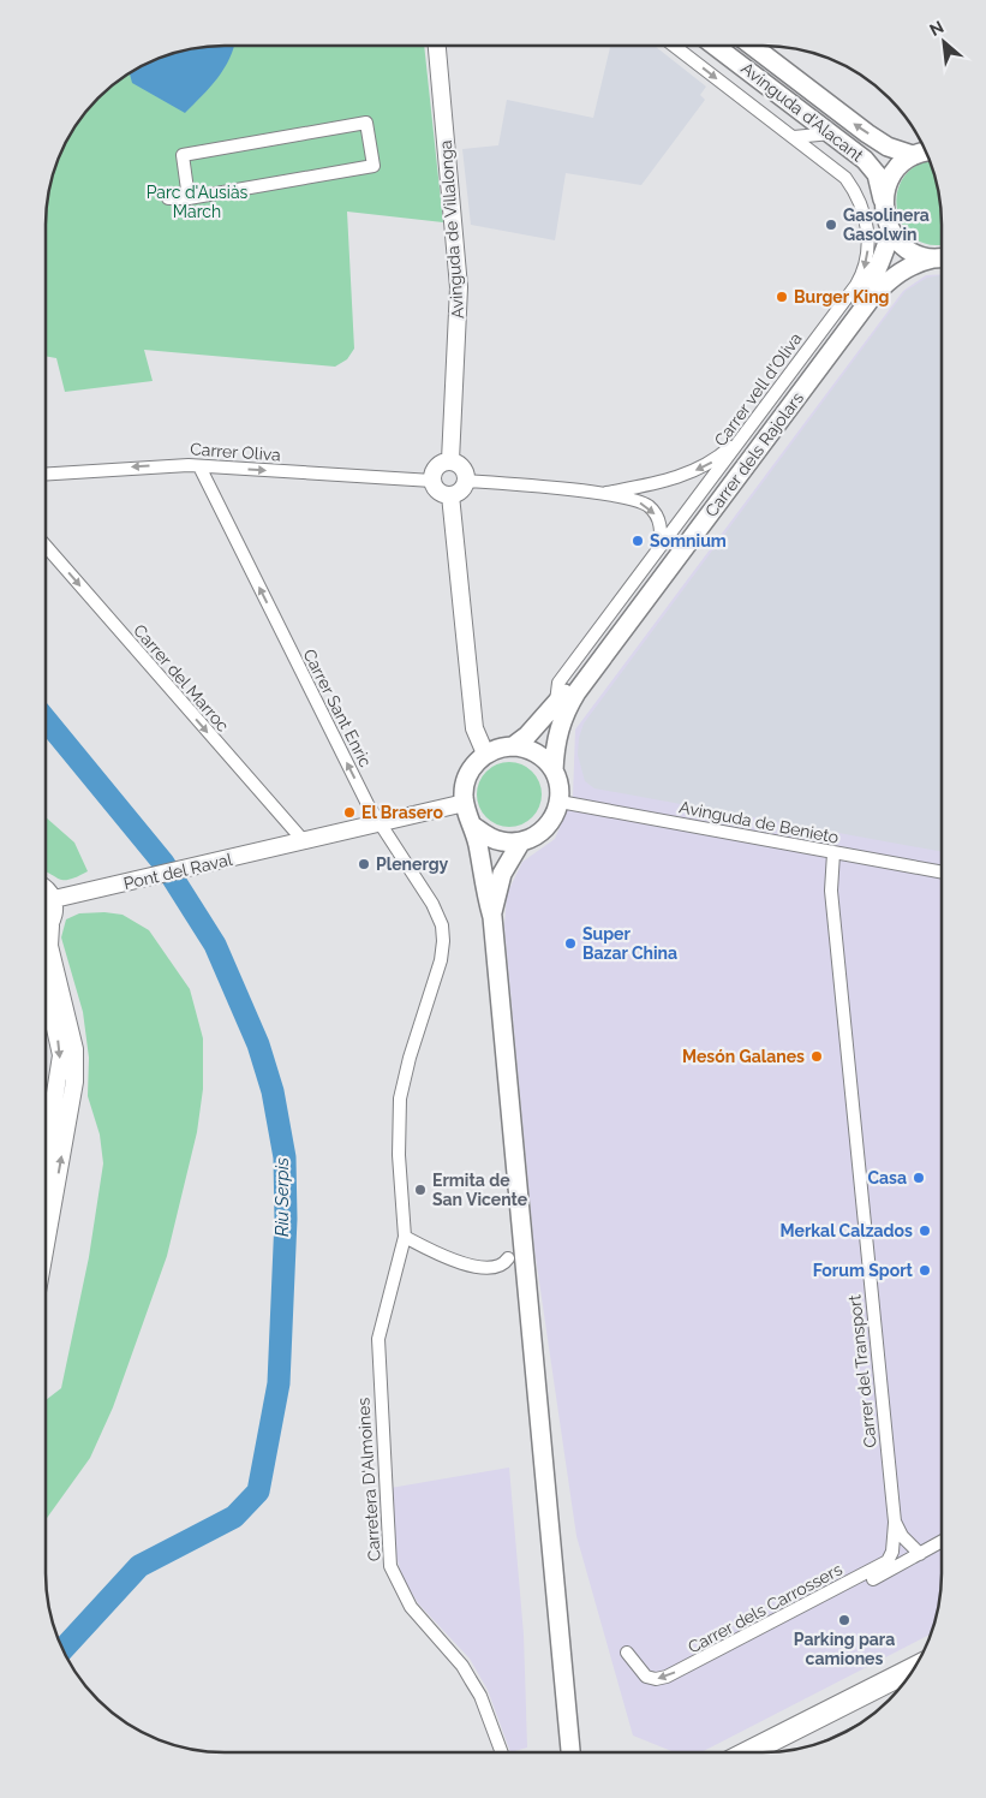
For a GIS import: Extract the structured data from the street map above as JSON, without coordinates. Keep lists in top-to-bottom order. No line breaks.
{"streets":{"main road":["Avinguda d'Alacant","Carrer dels Rajolars"],"street":["Avinguda de Villalonga","Carrer vell d'Oliva","Carrer Oliva","Carrer del Marroc","Carrer Sant Enric","Avinguda de Benieto","Pont del Raval","Carrer del Transport","Carretera D'Almoines","Carrer dels Carrossers"]},"crossings":[["Avinguda d'Alacant","Carrer dels Rajolars"],["Avinguda de Villalonga","Carrer Oliva"],["Carrer vell d'Oliva","Carrer dels Rajolars"],["Carrer Oliva","Carrer Sant Enric"],["Carrer dels Rajolars","Avinguda de Benieto"],["Carrer dels Rajolars","Pont del Raval"],["Carrer del Marroc","Pont del Raval"],["Carrer Sant Enric","Pont del Raval"],["Carrer Sant Enric","Carretera D'Almoines"],["Avinguda de Benieto","Pont del Raval"],["Avinguda de Benieto","Carrer del Transport"],["Carrer del Transport","Carrer dels Carrossers"]],"one_way":["Carrer del Marroc","Carrer Sant Enric"],"water":["Riu Serpis"],"parks":["Parc d'Ausiàs March"],"places":["Gasolinera Gasolwin","Burger King","Somnium","El Brasero","Plenergy","Super Bazar China","Mesón Galanes","Casa","Ermita de San Vicente","Merkal Calzados","Forum Sport","Parking para camiones"],"north":"top left"}
